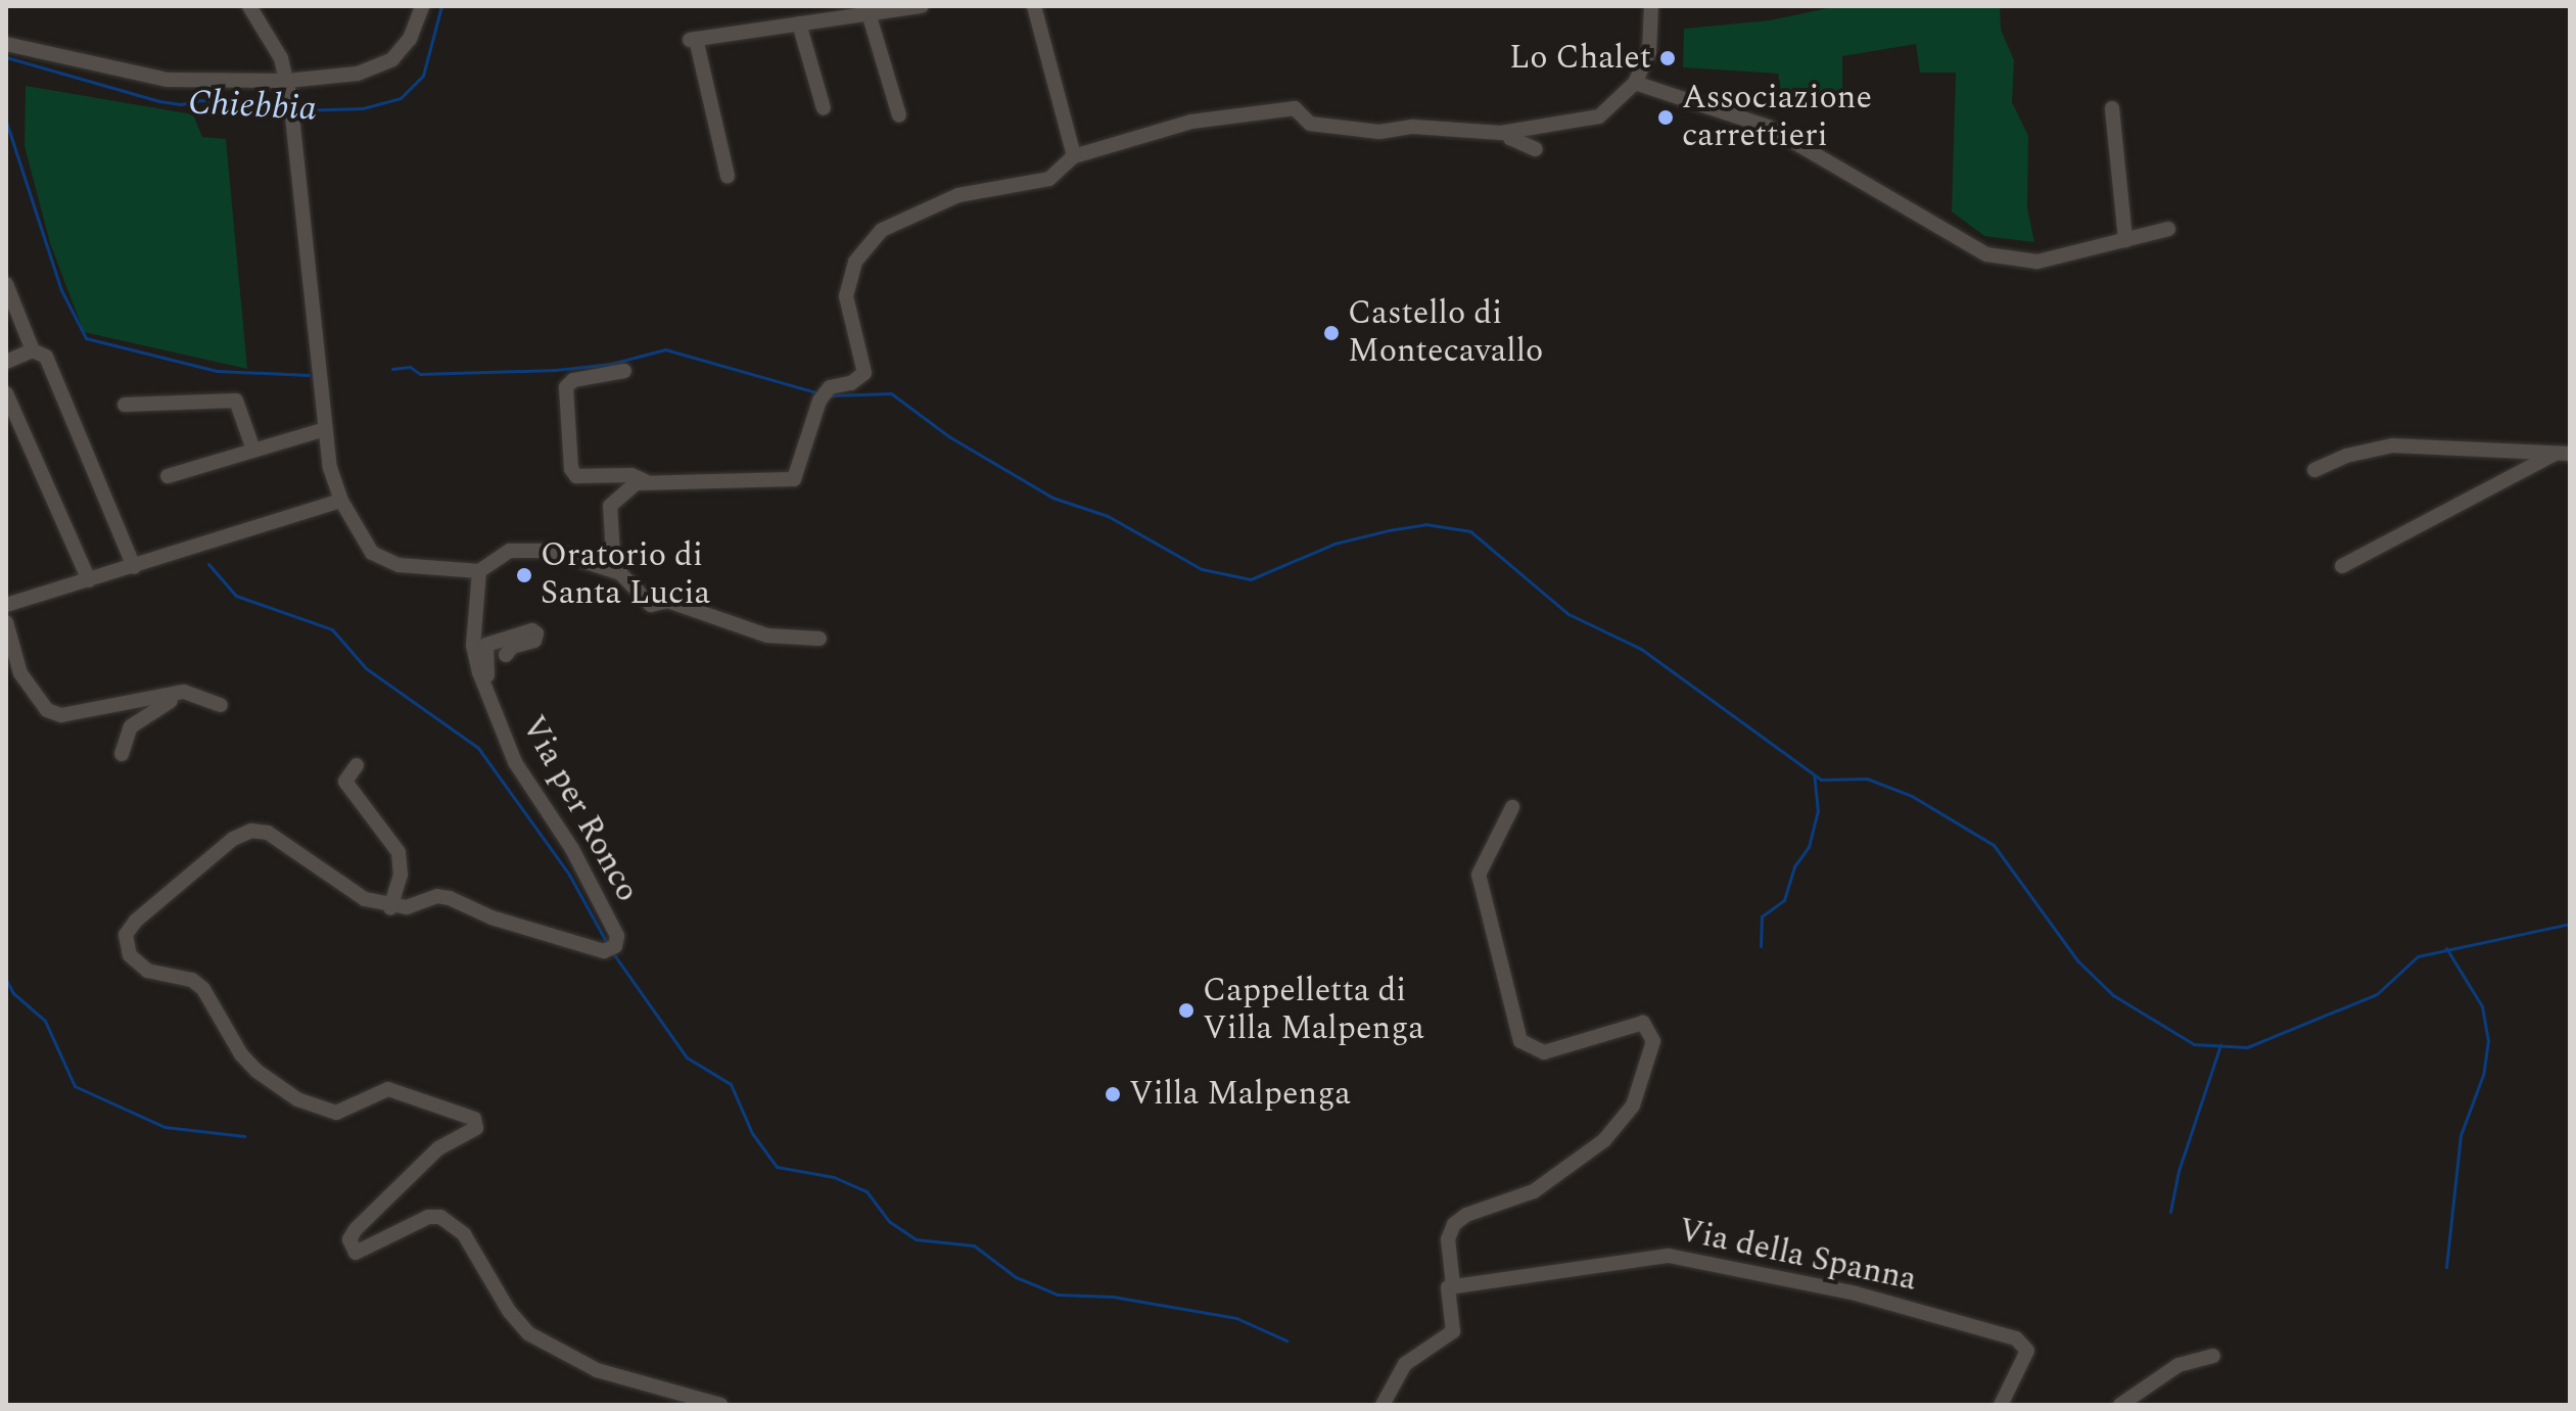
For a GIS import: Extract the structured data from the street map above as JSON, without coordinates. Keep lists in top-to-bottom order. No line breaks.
{"streets":{"street":["Via per Ronco","Via della Spanna"]},"water":["Chiebbia"],"places":["Lo Chalet","Associazione carrettieri","Castello di Montecavallo","Oratorio di Santa Lucia","Cappelletta di Villa Malpenga","Villa Malpenga"]}
